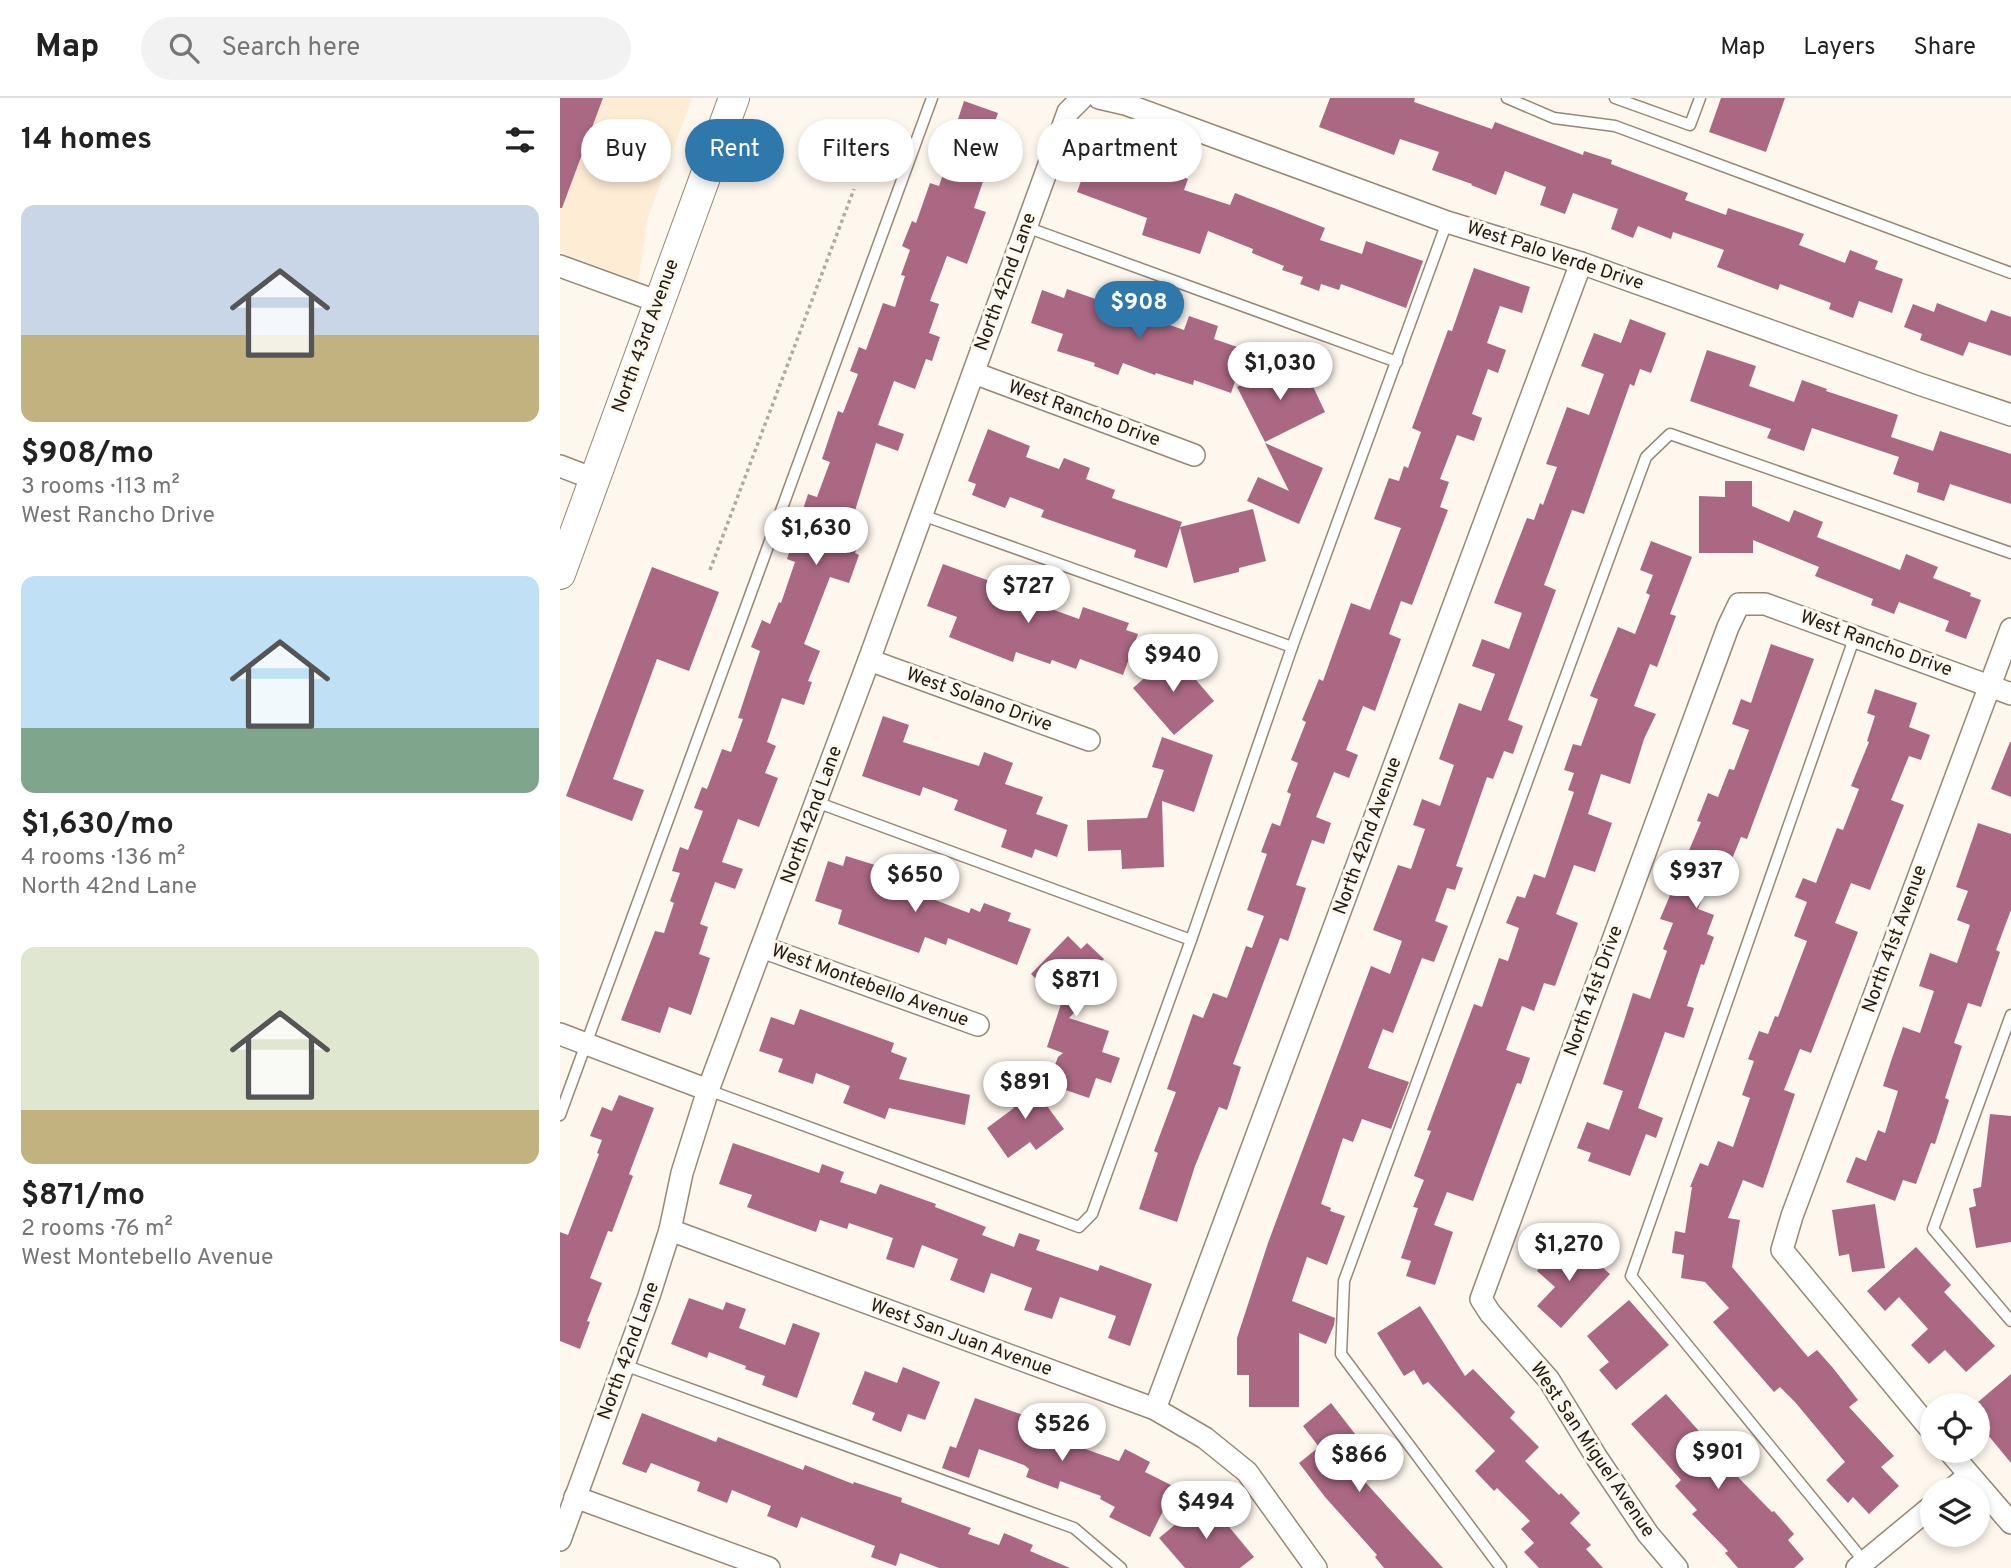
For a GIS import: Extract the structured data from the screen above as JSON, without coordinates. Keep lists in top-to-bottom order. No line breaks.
{"streets":{"main road":["North 43rd Avenue"],"street":["West Palo Verde Drive","North 42nd Lane","West Rancho Drive","West Solano Drive","North 42nd Avenue","North 41st Avenue","West Montebello Avenue","North 41st Drive","West San Juan Avenue","West San Miguel Avenue"]},"crossings":[["West Palo Verde Drive","North 42nd Avenue"],["North 42nd Lane","West Rancho Drive"],["North 42nd Lane","West Solano Drive"],["North 42nd Lane","West Montebello Avenue"],["North 42nd Lane","West San Juan Avenue"],["West Rancho Drive","North 41st Avenue"],["West Rancho Drive","North 41st Drive"],["North 42nd Avenue","West San Juan Avenue"],["North 41st Drive","West San Miguel Avenue"]],"page":{"header":"Map","search":"Search here","nav":["Map","Layers","Share"],"heading":"14 homes","chip":["Buy","Rent","Filters","New","Apartment"],"list":[{"name":"$908/mo","note":"3 rooms · 113 m² · West Rancho Drive"},{"name":"$1,630/mo","note":"4 rooms · 136 m² · North 42nd Lane"},{"name":"$871/mo","note":"2 rooms · 76 m² · West Montebello Avenue"}],"price":["$908","$1,030","$1,630","$727","$940","$937","$650","$871","$891","$1,270","$526","$901","$866","$494"]}}
